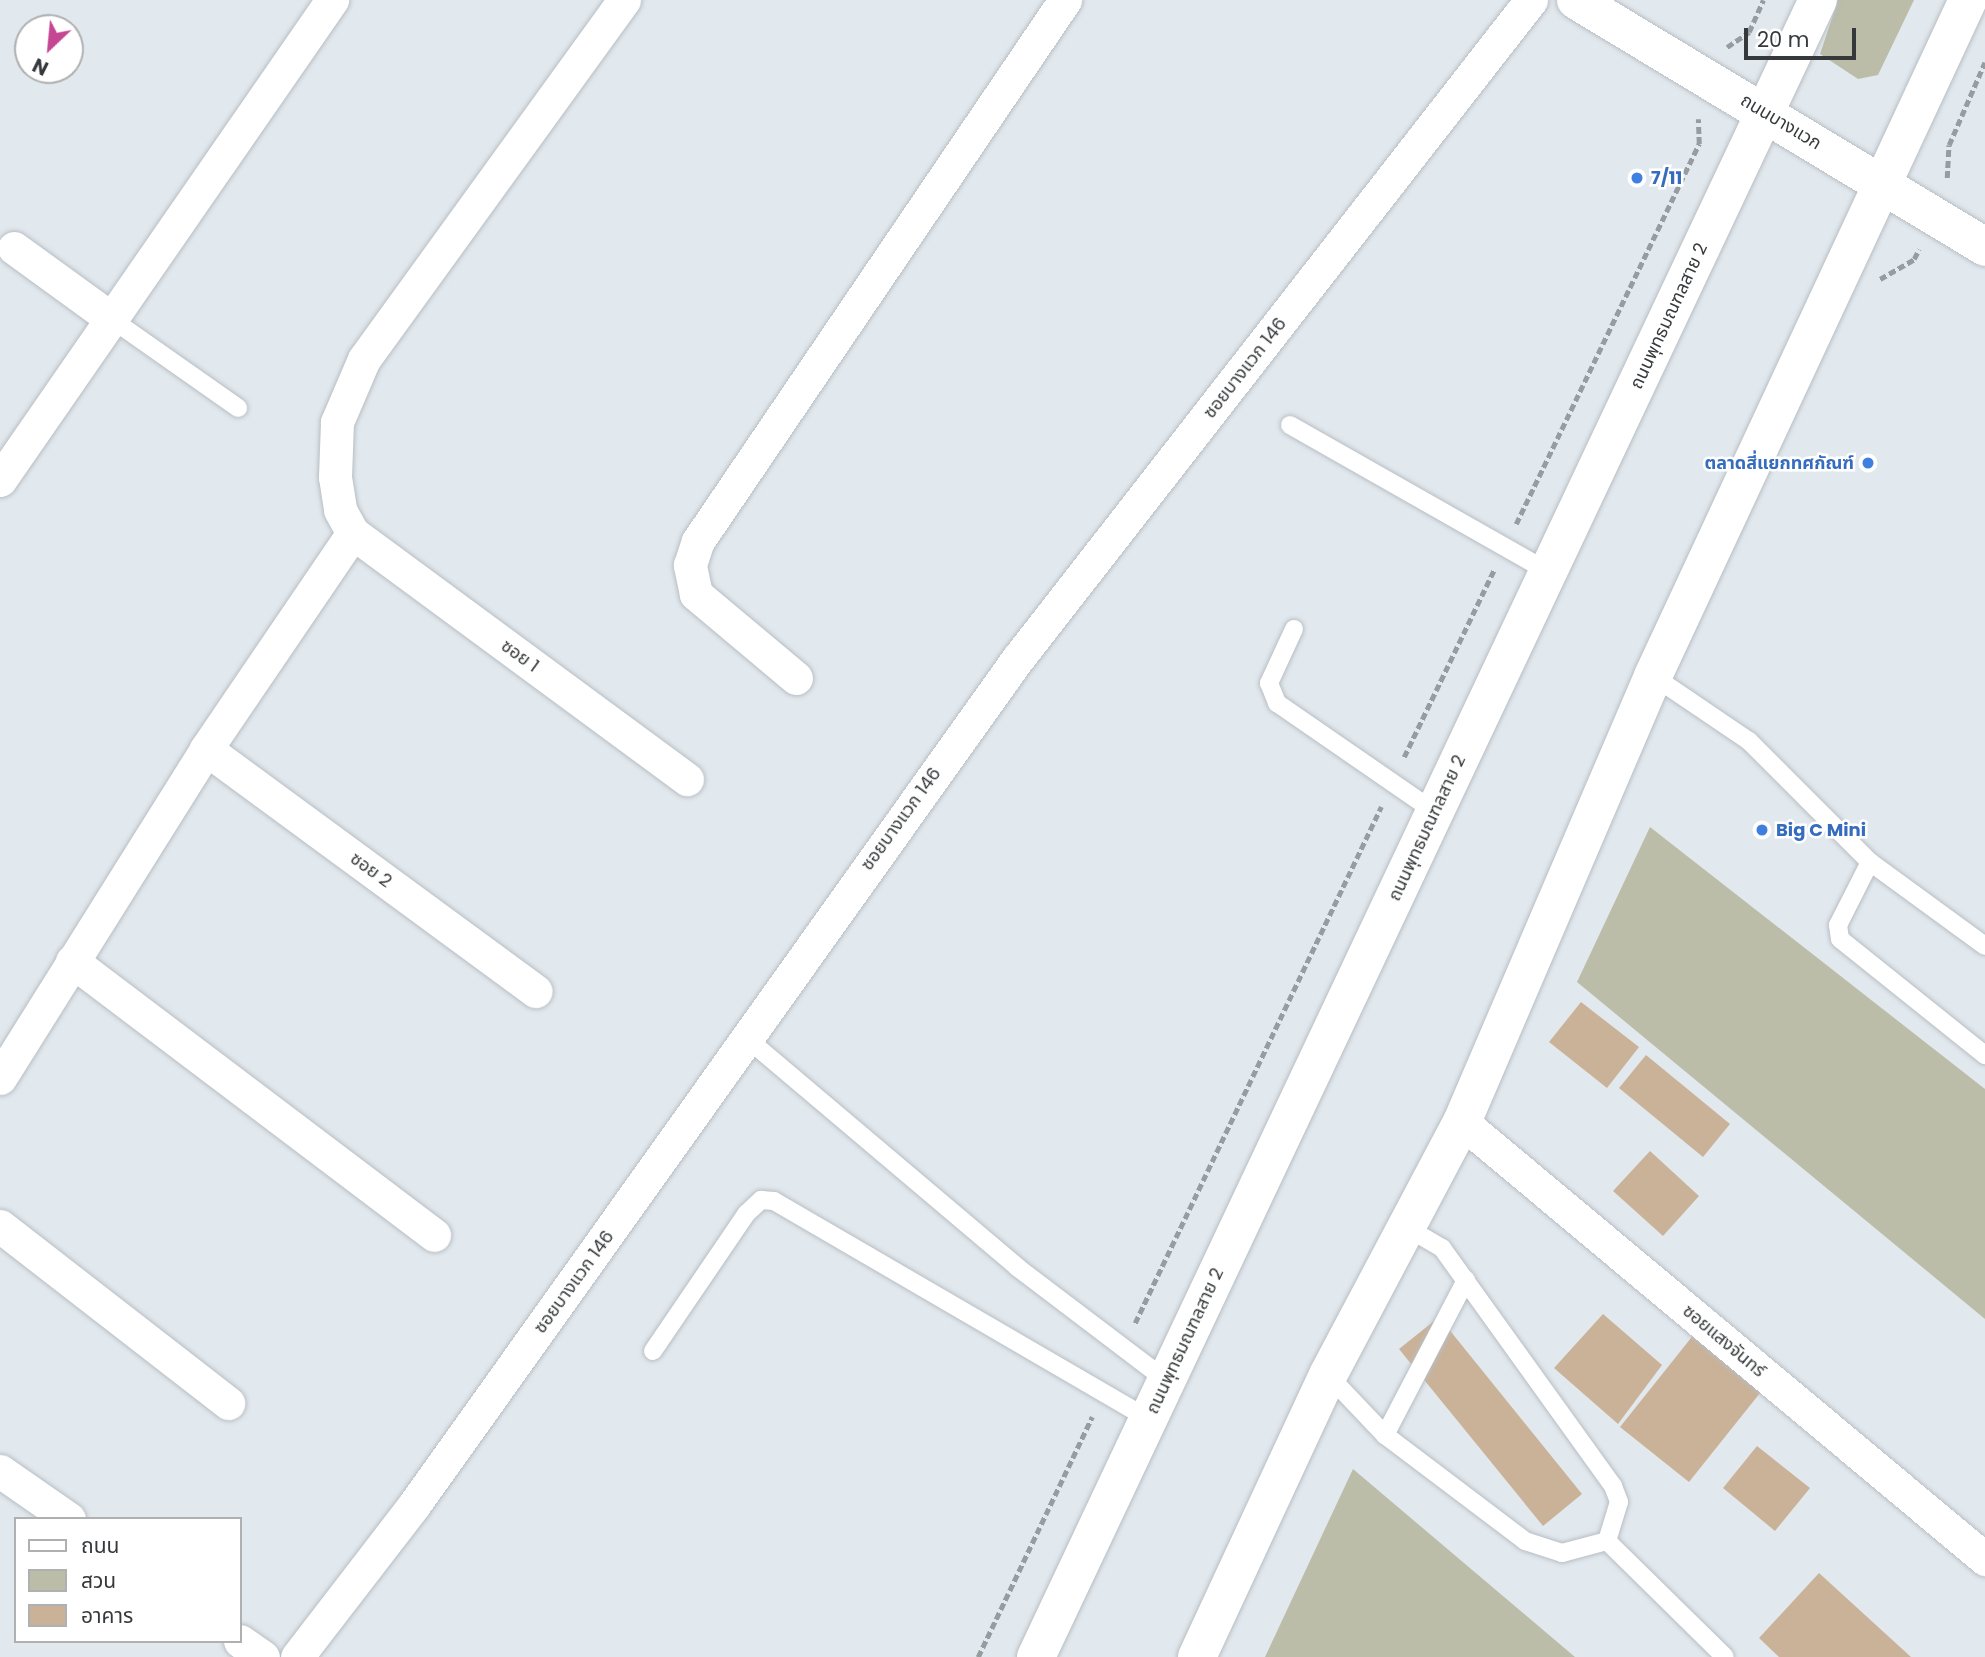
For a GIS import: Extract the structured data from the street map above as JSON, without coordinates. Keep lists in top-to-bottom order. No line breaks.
{"streets":{"main road":["ถนนบางแวก","ถนนพุทธมณฑลสาย 2"],"street":["ซอยบางแวก 146","ซอย 1","ซอย 2","ซอยแสงจันทร์"]},"crossings":[["ถนนบางแวก","ถนนพุทธมณฑลสาย 2"]],"places":["7/11","ตลาดสี่แยกทศกัณฑ์","Big C Mini"],"legend":["ถนน","สวน","อาคาร"],"scale_bar":"20 m","north":"bottom left"}
